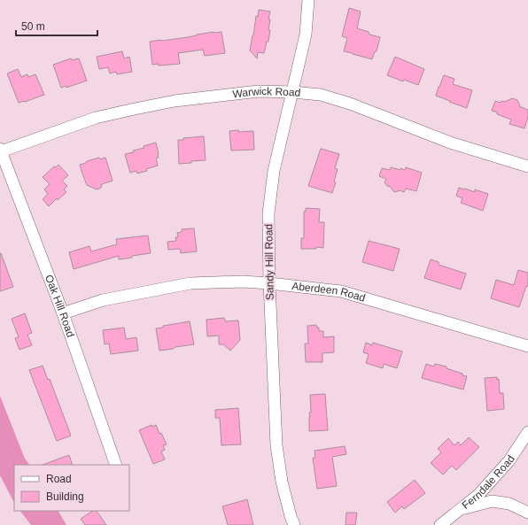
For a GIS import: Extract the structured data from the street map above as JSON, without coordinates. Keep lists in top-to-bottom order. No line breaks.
{"streets":{"street":["Warwick Road","Sandy Hill Road","Aberdeen Road","Oak Hill Road","Ferndale Road"]},"crossings":[["Warwick Road","Sandy Hill Road"],["Warwick Road","Oak Hill Road"],["Sandy Hill Road","Aberdeen Road"],["Aberdeen Road","Oak Hill Road"]],"legend":["Road","Building"],"scale_bar":"50 m"}
